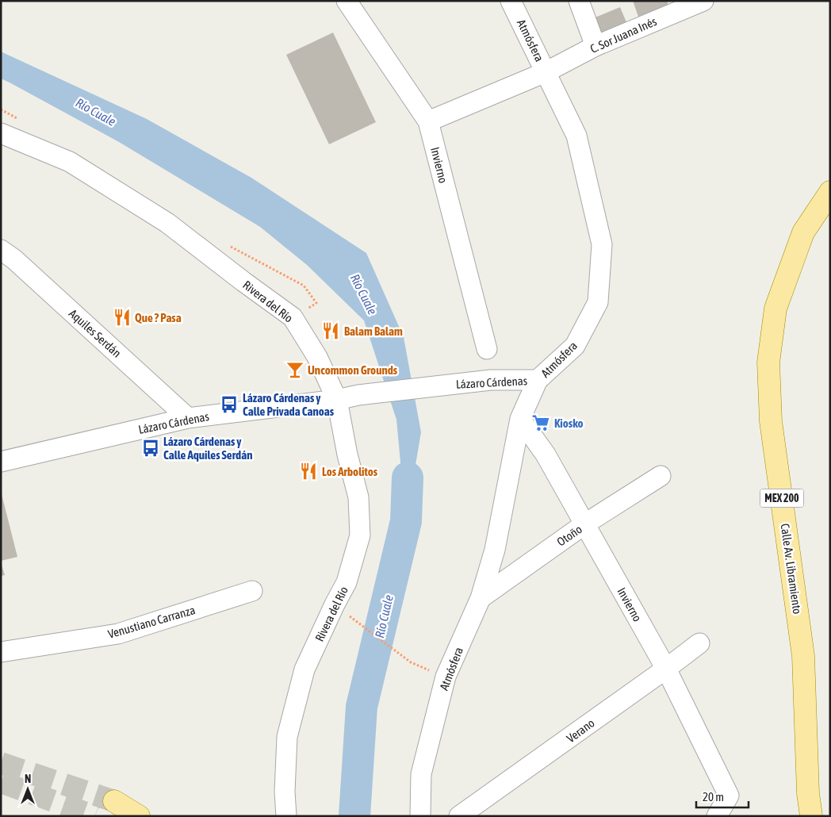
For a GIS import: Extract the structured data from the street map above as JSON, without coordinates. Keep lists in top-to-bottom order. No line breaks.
{"streets":{"main road":["MEX 200","Calle Av. Libramiento"],"street":["C. Sor Juana Inés","Atmósfera","Invierno","Rivera del Río","Aquiles Serdán","Lázaro Cárdenas","Otoño","Venustiano Carranza","Verano"]},"crossings":[["C. Sor Juana Inés","Atmósfera"],["C. Sor Juana Inés","Invierno"],["Atmósfera","Invierno"],["Atmósfera","Lázaro Cárdenas"],["Atmósfera","Otoño"],["Invierno","Otoño"],["Invierno","Verano"],["Rivera del Río","Lázaro Cárdenas"],["Aquiles Serdán","Lázaro Cárdenas"]],"water":["Río Cuale"],"places":{"restaurant":["Que ? Pasa","Balam Balam","Los Arbolitos"],"bar":["Uncommon Grounds"],"bus stop":["Lázaro Cárdenas y Calle Privada Canoas","Lázaro Cárdenas y Calle Aquiles Serdán"],"supermarket":["Kiosko"]},"scale_bar":"20 m","north":"top"}
